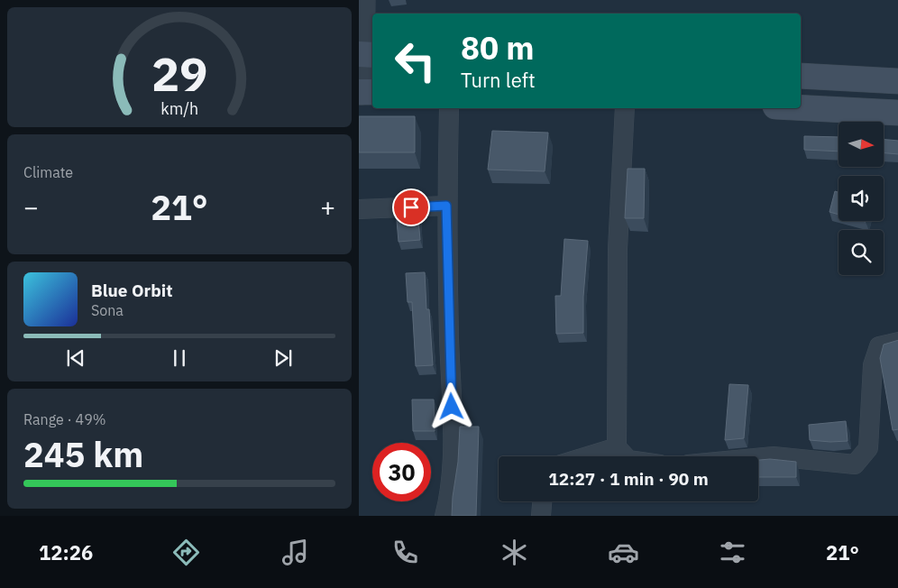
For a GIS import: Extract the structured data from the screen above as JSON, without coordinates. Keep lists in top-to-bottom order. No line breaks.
{"north":"right","page":{"turn":["80 m","Turn left"],"tile":["Climate",["Range · 49%","245 km"]],"heat":["−","21°","+"],"song":["Blue Orbit","Sona"],"limit":"30","trip":"12:27 · 1 min · 90 m","tabs":["12:26","21°"],"gauge":["29","km/h"]}}
